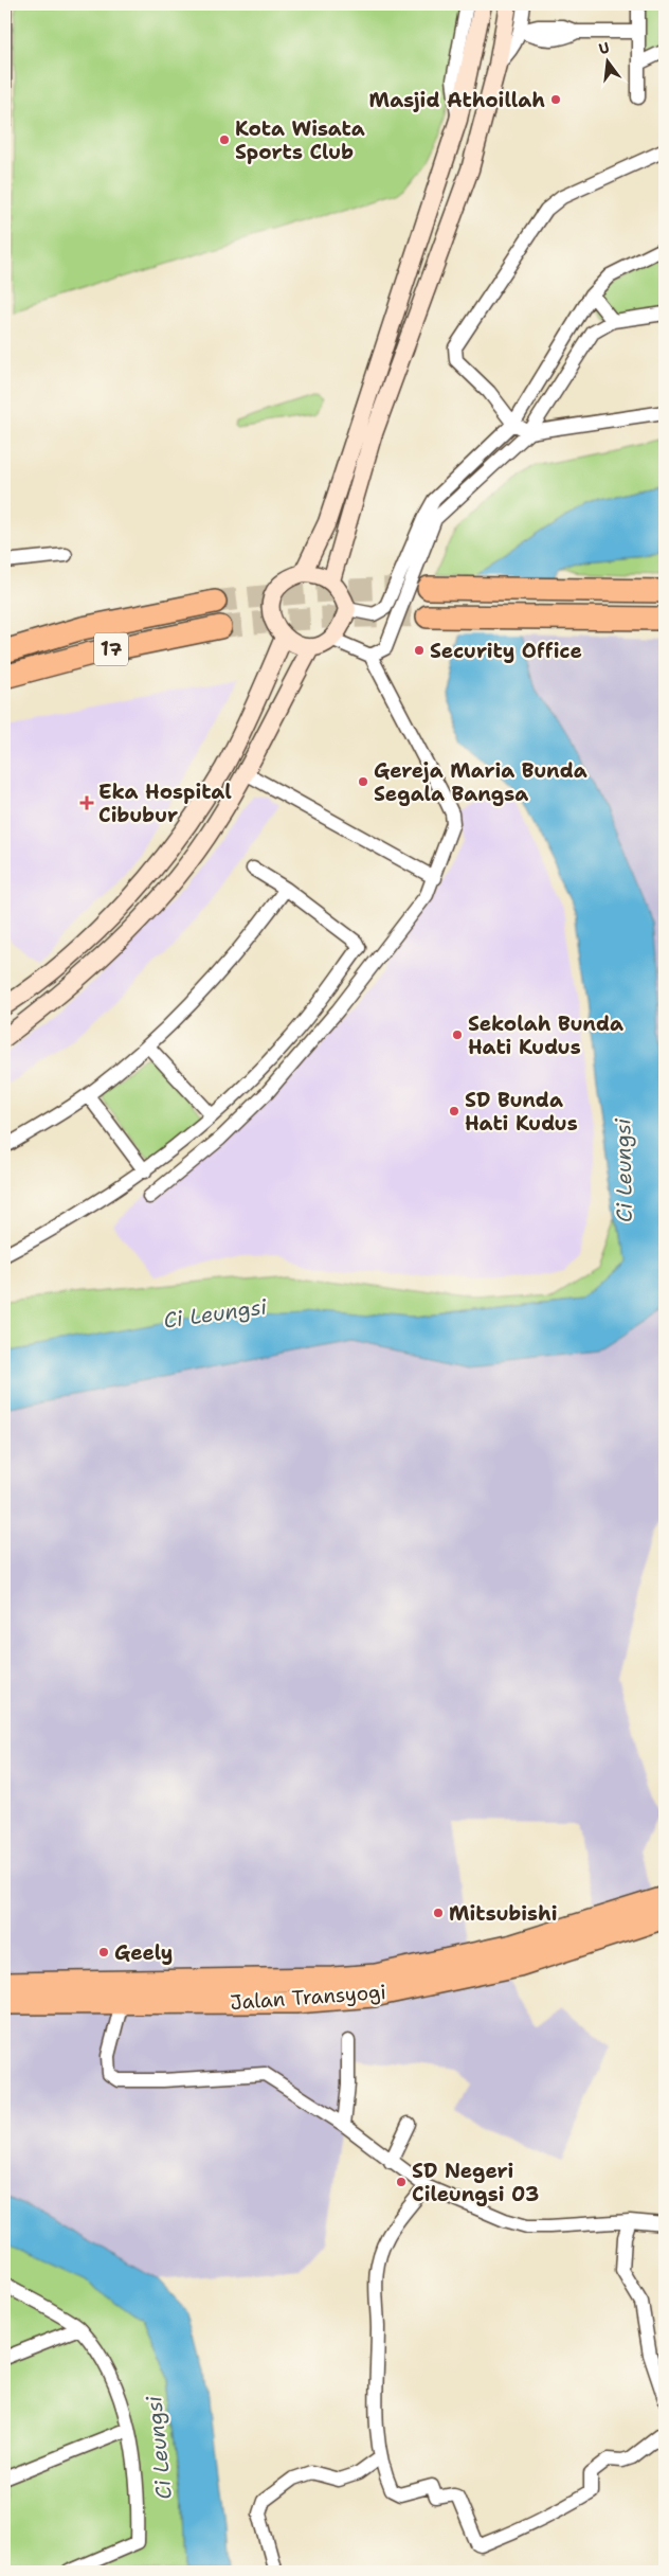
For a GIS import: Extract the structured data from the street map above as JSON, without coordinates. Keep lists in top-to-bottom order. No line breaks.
{"streets":{"highway":["17","Jalan Transyogi"]},"water":["Ci Leungsi"],"places":{"other":["Masjid Athoillah","Kota Wisata Sports Club","Security Office","Gereja Maria Bunda Segala Bangsa","Sekolah Bunda Hati Kudus","SD Bunda Hati Kudus","Mitsubishi","Geely","SD Negeri Cileungsi 03"],"health":["Eka Hospital Cibubur"]},"north":"top"}
